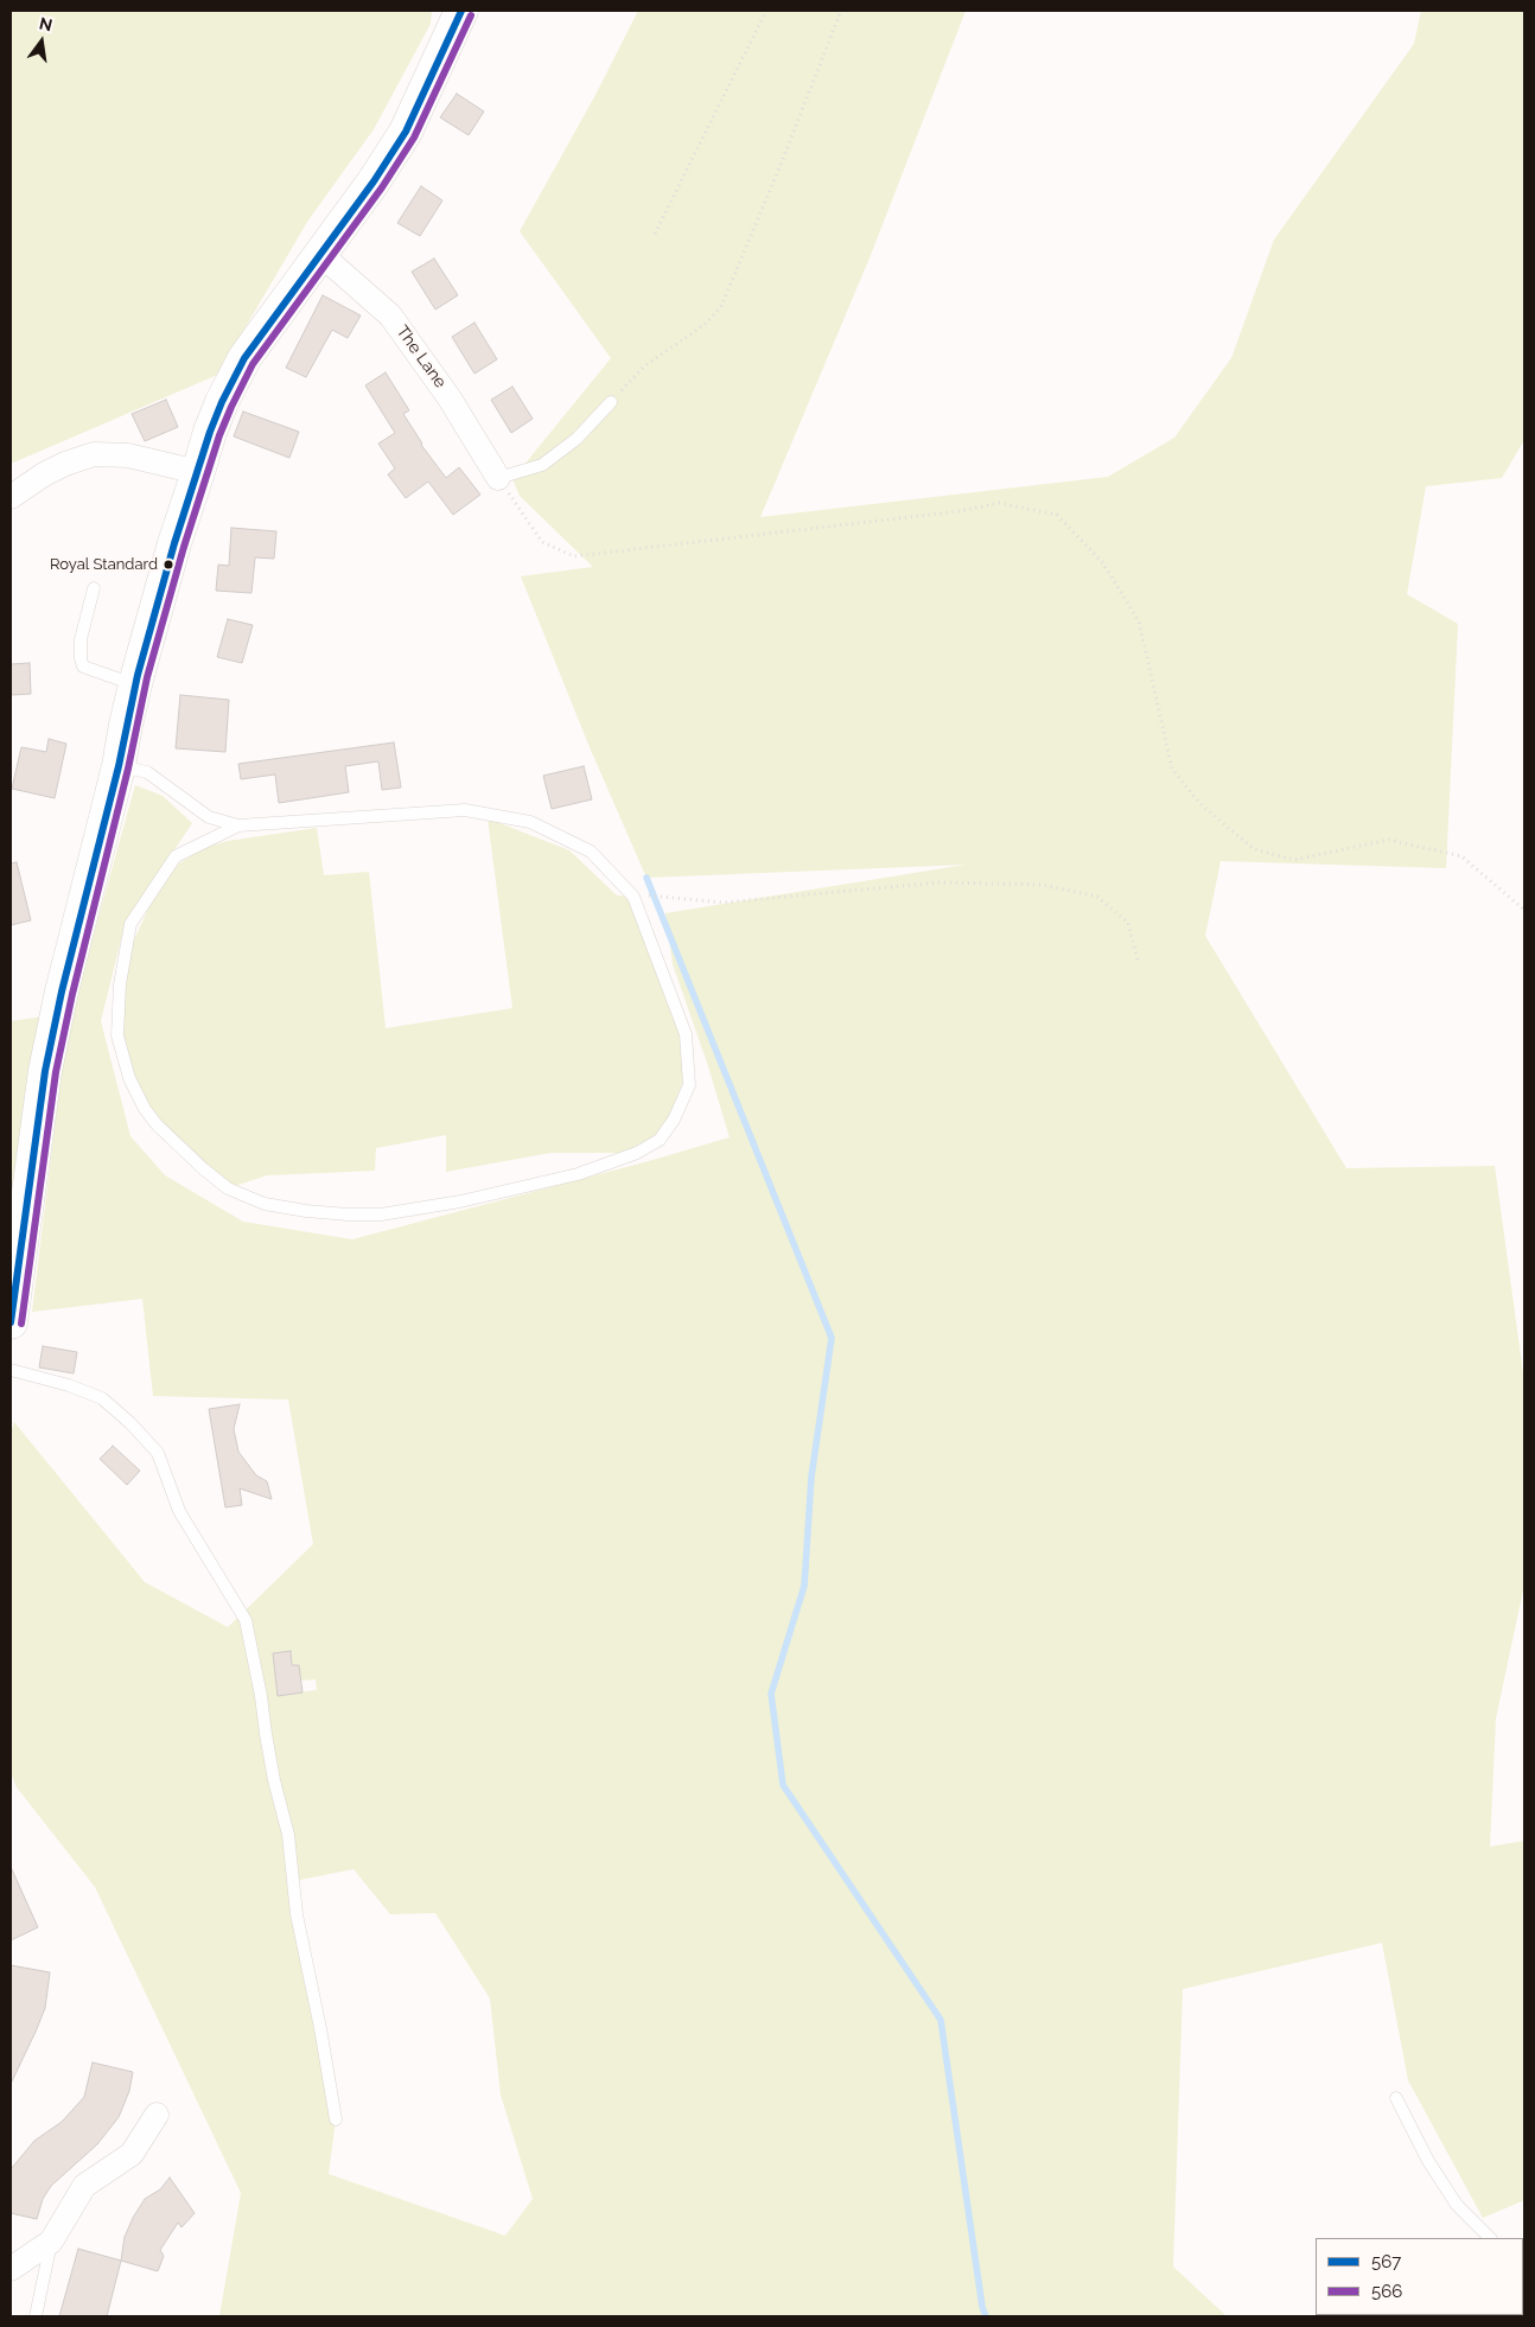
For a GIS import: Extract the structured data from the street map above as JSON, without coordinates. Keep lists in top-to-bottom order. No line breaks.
{"streets":{"street":["The Lane"]},"places":["Royal Standard"],"lines":["transit line 567","transit line 566"],"legend":["567","566"],"north":"top"}
